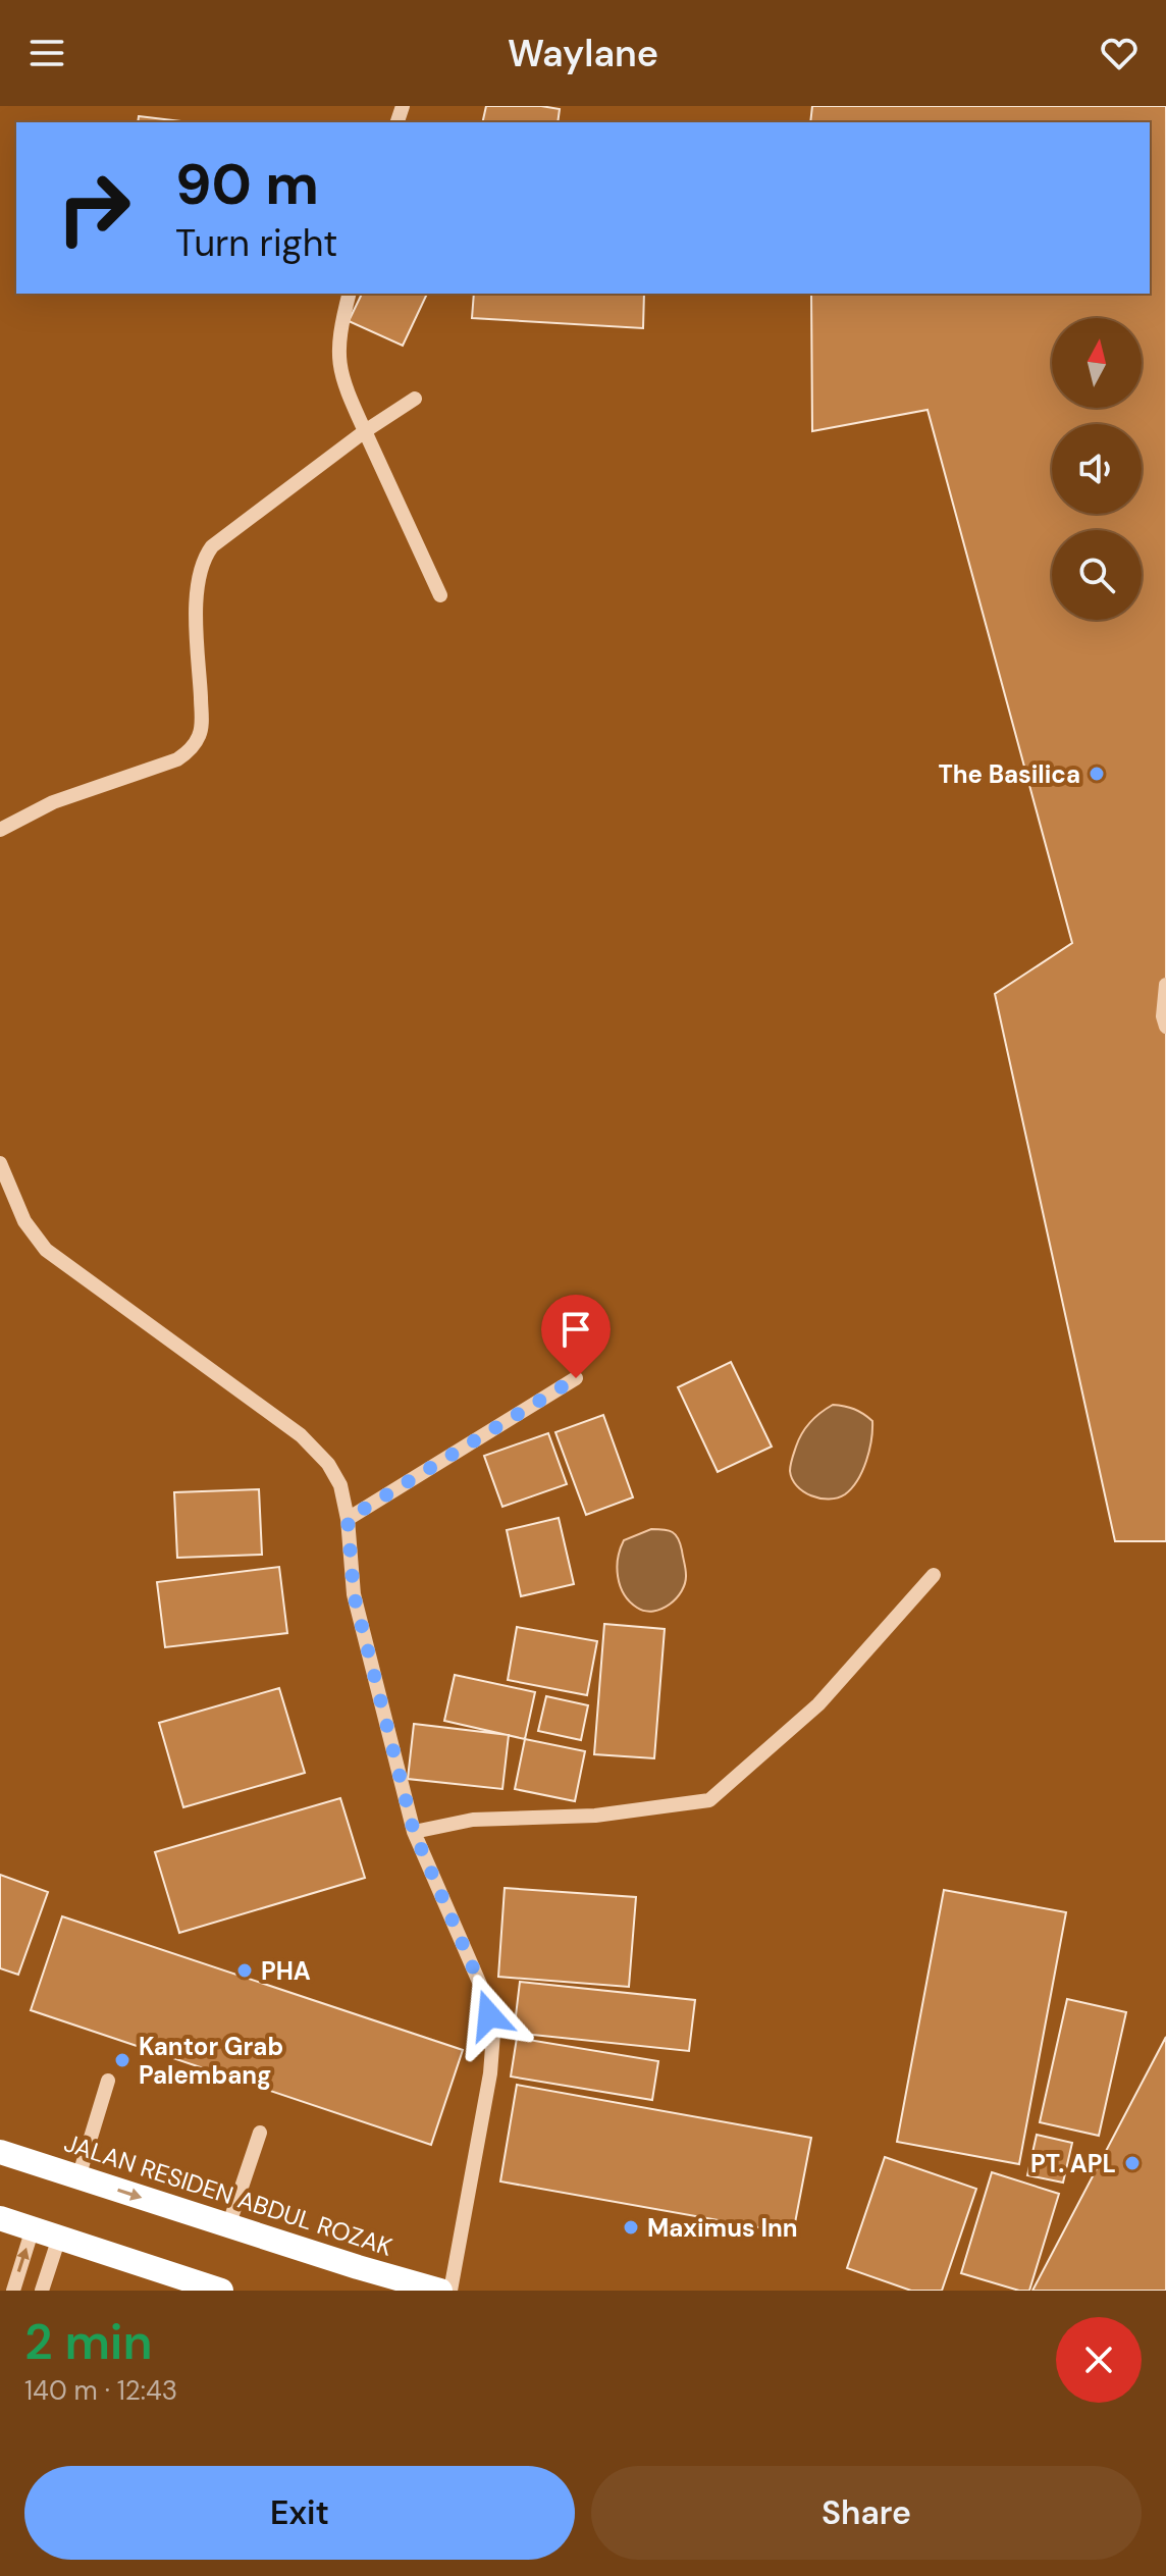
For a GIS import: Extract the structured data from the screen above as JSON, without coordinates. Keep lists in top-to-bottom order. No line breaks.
{"streets":{"highway":["JALAN RESIDEN ABDUL ROZAK"]},"places":["The Basilica","PHA","Kantor Grab Palembang","PT. APL","Maximus Inn"],"north":"top","page":{"header":"Waylane","turn":["90 m","Turn right"],"heading":["2 min","140 m · 12:43"],"buttons":["Exit","Share"]}}
